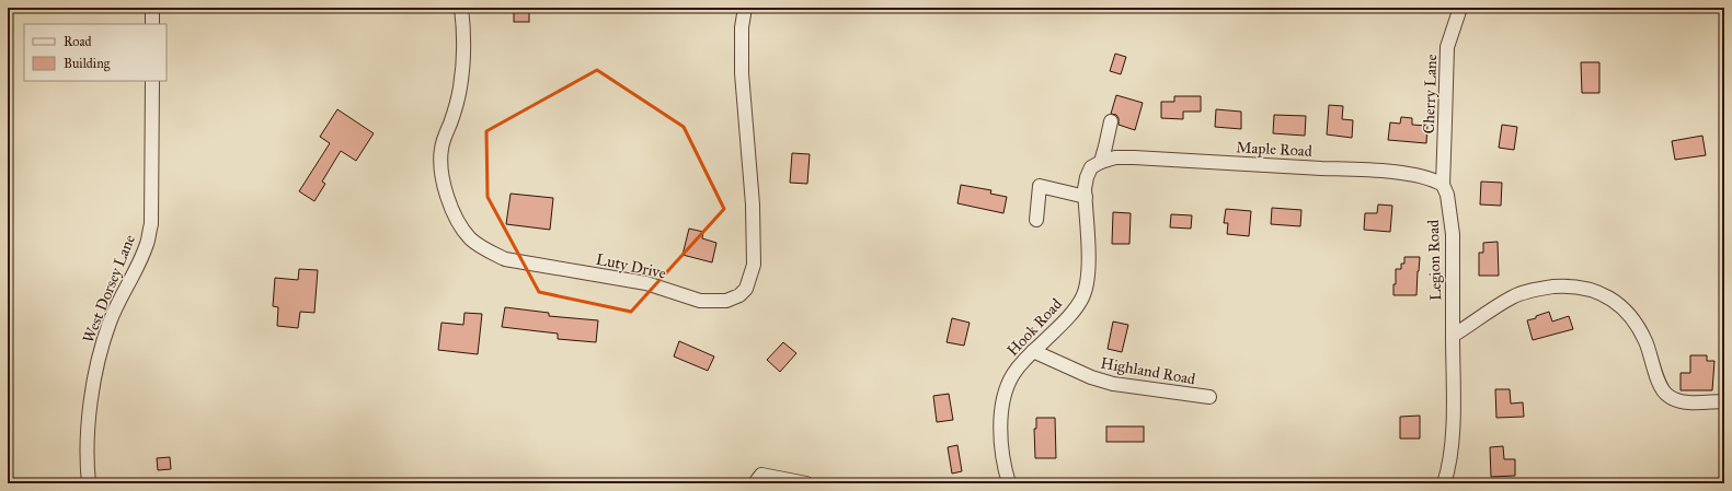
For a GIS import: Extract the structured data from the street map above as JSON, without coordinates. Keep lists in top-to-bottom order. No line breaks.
{"streets":{"street":["Cherry Lane","Maple Road","Legion Road","Luty Drive","West Dorsey Lane","Hook Road","Highland Road"]},"crossings":[["Cherry Lane","Maple Road"],["Cherry Lane","Legion Road"],["Maple Road","Legion Road"],["Maple Road","Hook Road"],["Hook Road","Highland Road"]],"legend":["Road","Building"]}
